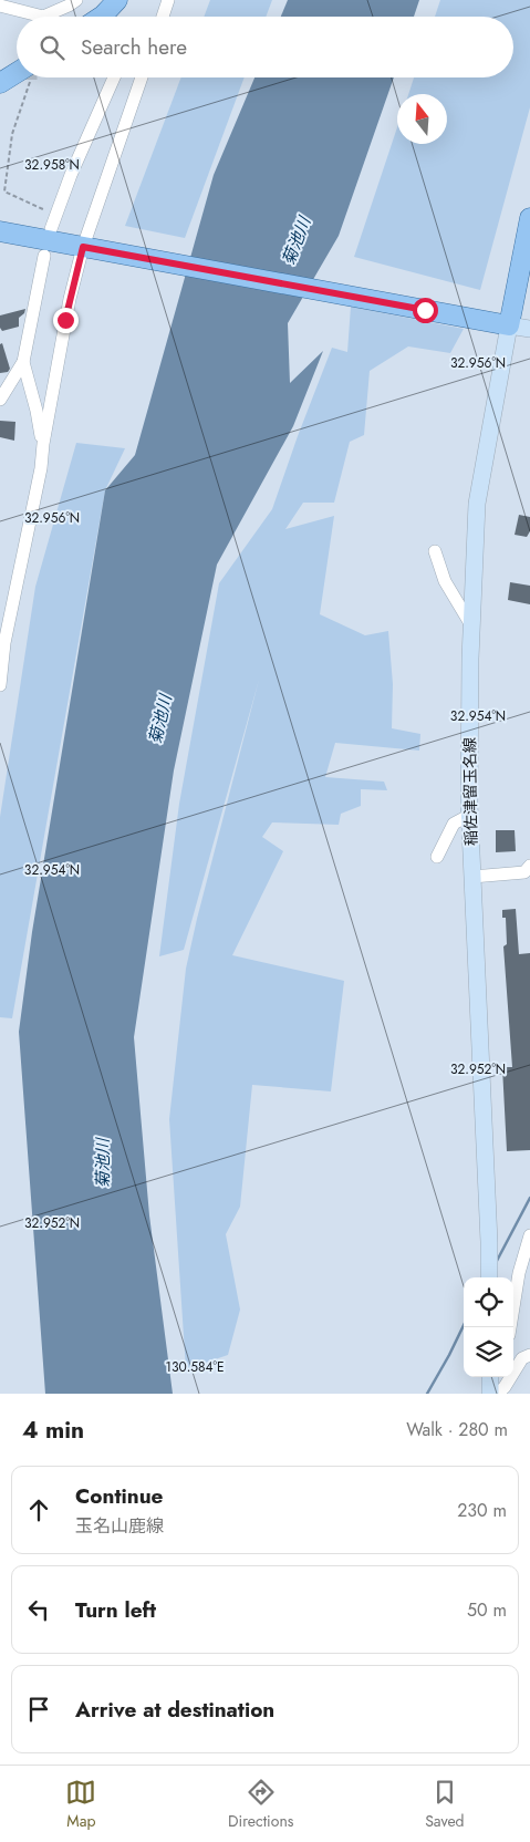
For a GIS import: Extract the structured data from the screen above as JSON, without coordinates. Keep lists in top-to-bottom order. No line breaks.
{"streets":{"main road":["稲佐津留玉名線"]},"water":["菊池川"],"north":"top","page":{"search":"Search here","heading":["4 min","Walk · 280 m"],"list":[["Continue","玉名山鹿線","230 m"],["Turn left","50 m"],"Arrive at destination"],"nav":["Map","Directions","Saved"]},"coordinates":["32.958°N","32.956°N","32.954°N","32.952°N","130.584°E"]}
